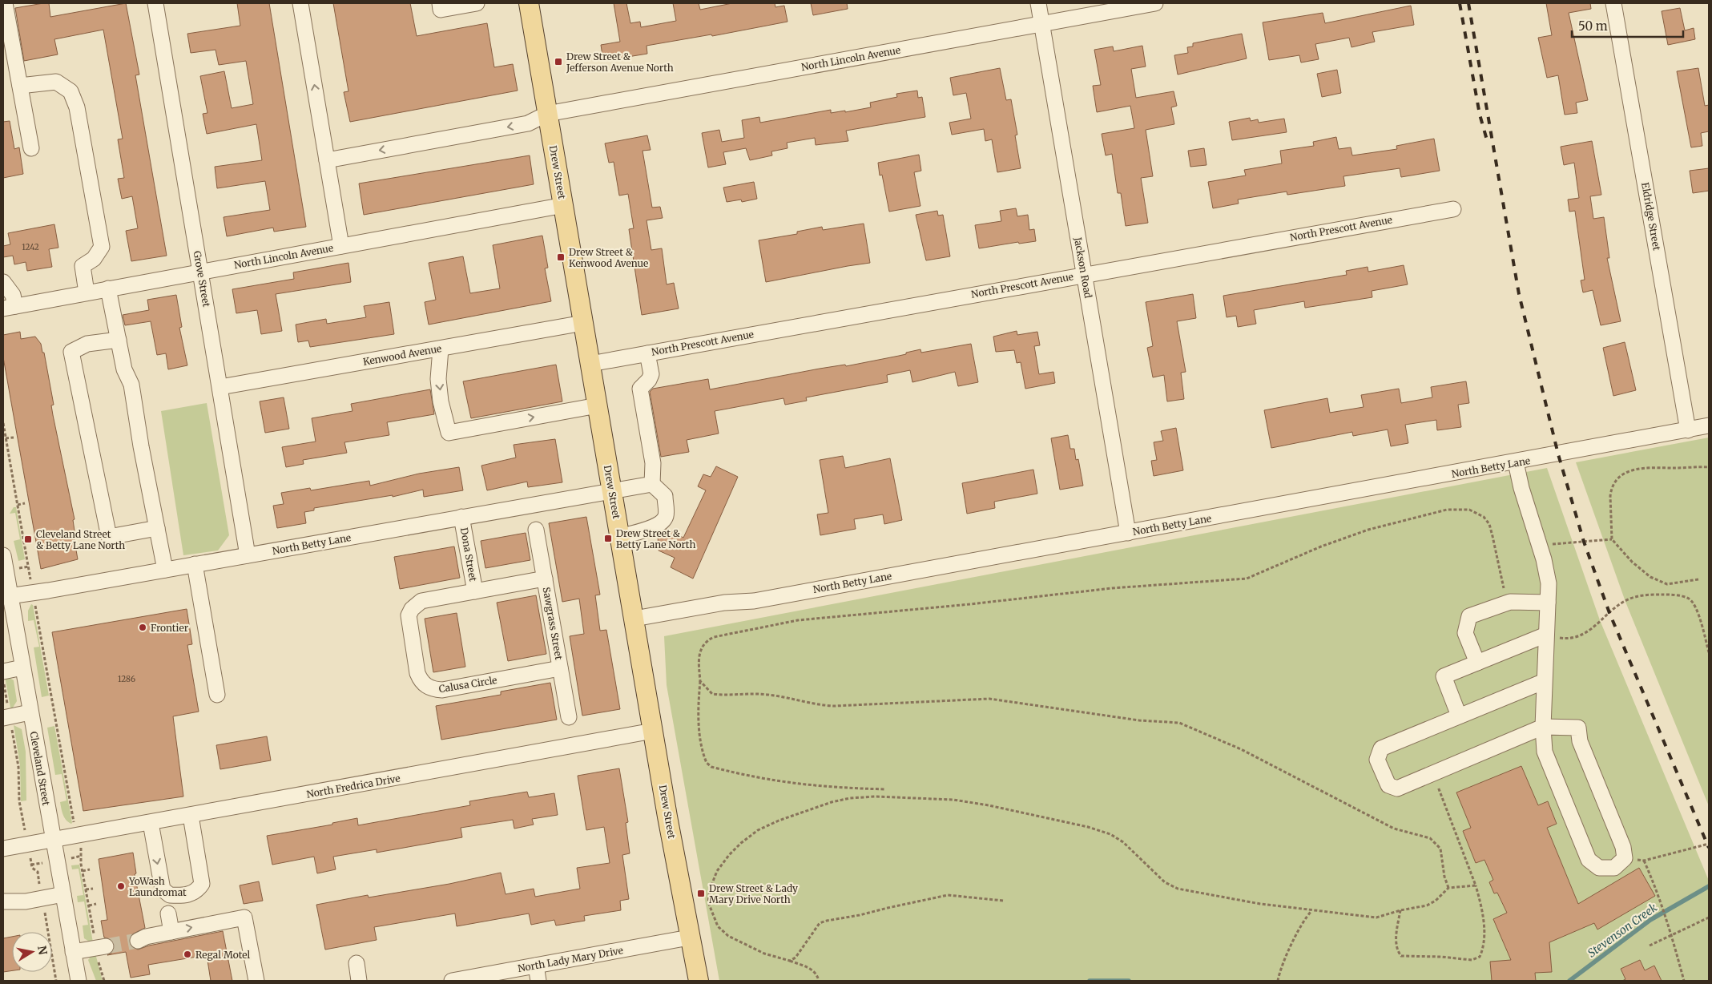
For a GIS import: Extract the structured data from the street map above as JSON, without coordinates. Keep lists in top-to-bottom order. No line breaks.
{"streets":{"main road":["Drew Street"],"street":["North Lincoln Avenue","Eldridge Street","North Prescott Avenue","Jackson Road","Grove Street","Kenwood Avenue","North Betty Lane","Dona Street","Sawgrass Street","Calusa Circle","Cleveland Street","North Fredrica Drive","North Lady Mary Drive"]},"crossings":[["North Lincoln Avenue","Drew Street"],["North Lincoln Avenue","Jackson Road"],["North Lincoln Avenue","Grove Street"],["Drew Street","North Prescott Avenue"],["Drew Street","Kenwood Avenue"],["Drew Street","North Betty Lane"],["Drew Street","North Fredrica Drive"],["Drew Street","North Lady Mary Drive"],["Eldridge Street","North Betty Lane"],["North Prescott Avenue","Jackson Road"],["Jackson Road","North Betty Lane"],["Grove Street","Kenwood Avenue"],["Grove Street","North Betty Lane"],["North Betty Lane","Dona Street"],["North Betty Lane","Cleveland Street"],["Dona Street","Calusa Circle"],["Sawgrass Street","Calusa Circle"],["Cleveland Street","North Fredrica Drive"]],"water":["Stevenson Creek"],"places":{"transit":["Drew Street & Jefferson Avenue North","Drew Street & Kenwood Avenue","Drew Street & Betty Lane North","Cleveland Street & Betty Lane North","Drew Street & Lady Mary Drive North"],"other":["Frontier","YoWash Laundromat","Regal Motel"]},"house_numbers":["1242","1286"],"scale_bar":"50 m","north":"right"}
